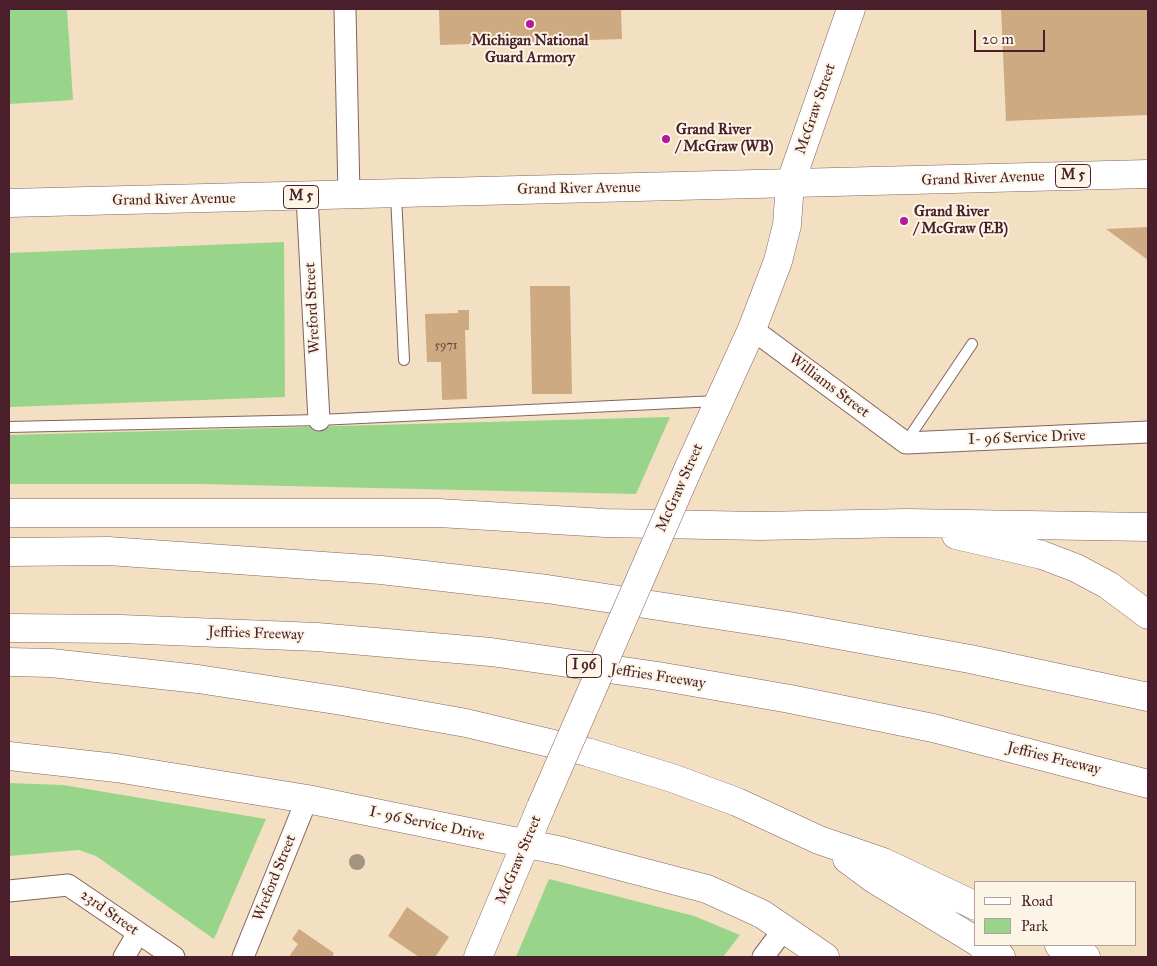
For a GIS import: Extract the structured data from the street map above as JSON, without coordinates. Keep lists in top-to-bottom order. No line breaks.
{"streets":{"main road":["McGraw Street","M 5","Grand River Avenue","I- 96 Service Drive","Jeffries Freeway","I 96"],"street":["Wreford Street","Williams Street","23rd Street"]},"crossings":[["McGraw Street","Grand River Avenue"],["McGraw Street","Williams Street"],["McGraw Street","I- 96 Service Drive"],["Grand River Avenue","Wreford Street"],["Wreford Street","I- 96 Service Drive"],["Williams Street","I- 96 Service Drive"]],"places":["Michigan National Guard Armory","Grand River / McGraw (WB)","Grand River / McGraw (EB)"],"house_numbers":["5971"],"legend":["Road","Park"],"scale_bar":"20 m"}
